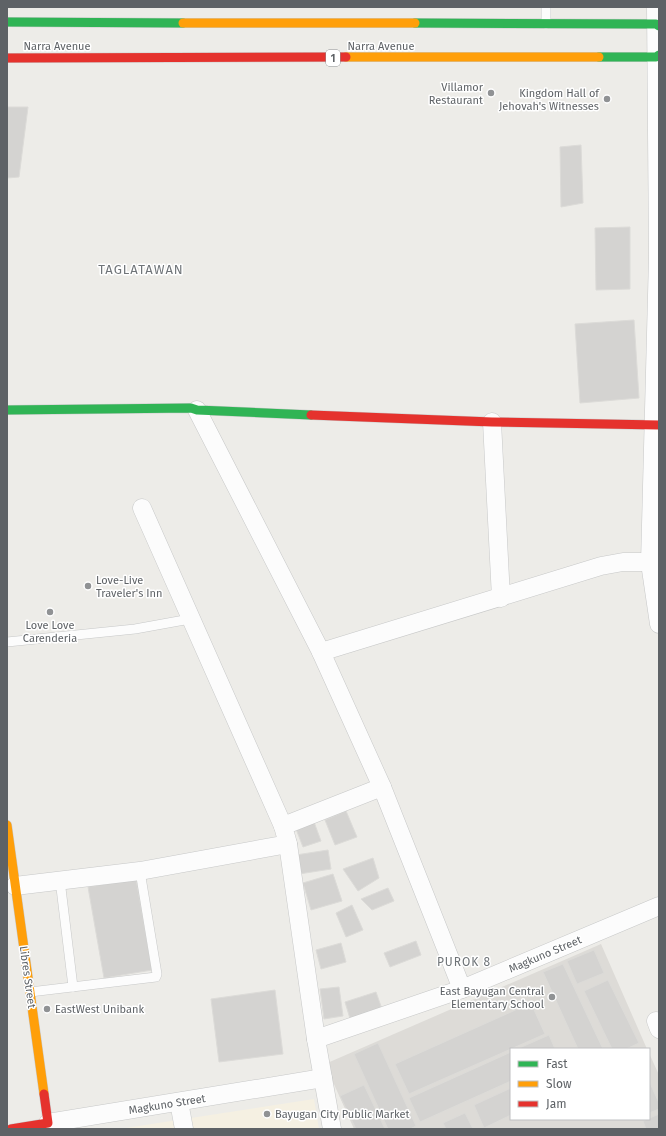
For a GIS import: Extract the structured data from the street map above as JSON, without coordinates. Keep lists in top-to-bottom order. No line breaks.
{"streets":{"main road":["Narra Avenue","1","Magkuno Street","Libres Street"]},"crossings":[["Magkuno Street","Libres Street"]],"districts":["TAGLATAWAN","PUROK 8"],"places":["Villamor Restaurant","Kingdom Hall of Jehovah's Witnesses","Love-Live Traveler's Inn","Love Love Carenderia","East Bayugan Central Elementary School","EastWest Unibank","Bayugan City Public Market"],"legend":["Fast","Slow","Jam"]}
